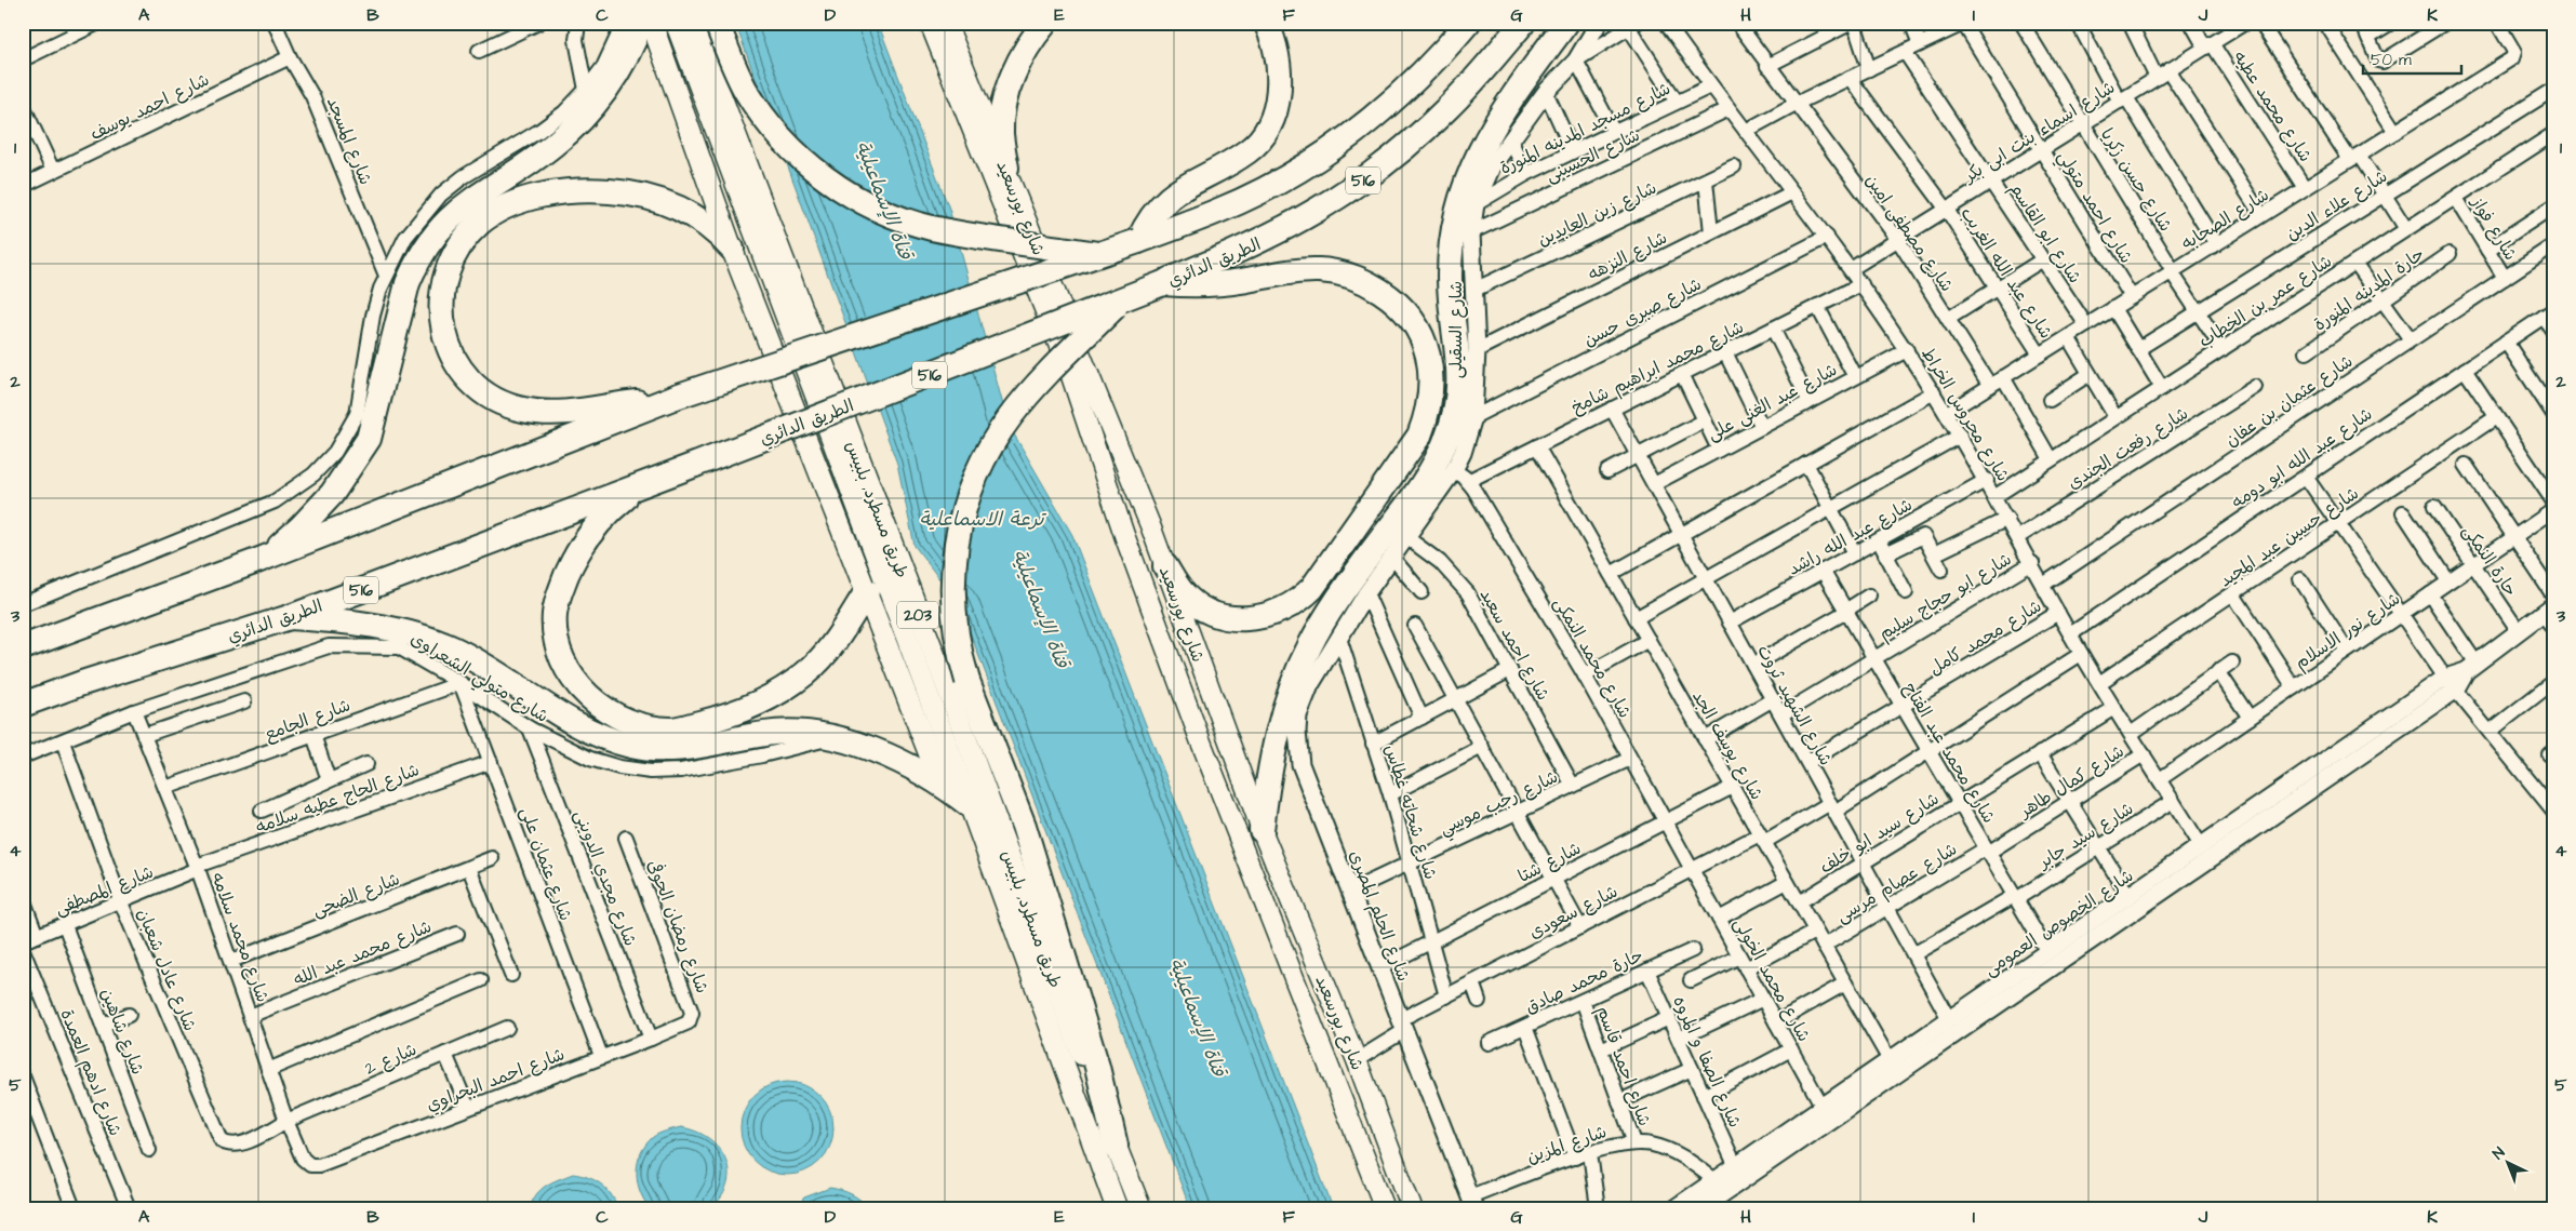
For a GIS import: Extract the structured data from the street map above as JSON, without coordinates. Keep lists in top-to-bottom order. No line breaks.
{"streets":{"highway":["516","الطريق الدائري"],"main road":["شارع بورسعيد","طريق مسطرد, بلبيس","203"],"street":["شارع احمد يوسف","شارع محمد عطيه","شارع مسجد المدينه المنورة","شارع اسماء بنت ابى بكر","شارع المسجد","شارع الحسينى","شارع حسن زكريا","شارع علاء الدين","شارع احمد متولي","شارع زين العابدين","شارع الصحابه","شارع فواز","شارع مصطفى امين","شارع ابو القاسم","شارع النزهه","شارع عبد الله الغريب","حارة المدينه المنورة","شارع عمر بن الخطاب","شارع صبرى حسن","شارع السقيلى","شارع محمد ابراهيم شامخ","شارع عثمان بن عفان","شارع عبد الغنى على","شارع محروس الخراط","شارع رفعت الجندى","شارع عبد الله ابو دومه","شارع عبد الله راشد","شارع حسين عبد المجيد","حارة النمكى","شارع ابو حجاج سليم","شارع نور الاسلام","شارع محمد كامل","شارع احمد سعيد","شارع محمد النمكى","شارع متولي الشعراوى","شارع الشهيد ثروت","شارع الجامع","شارع يوسف الجد","شارع محمد عبد الفتاح","شارع كمال طاهر","شارع الحاج عطيه سلامه","شارع رجب موسي","شارع شحاته غطاس","شارع سيد ابو خلف","شارع سيد جابر","شارع شتا","شارع عثمان على","شارع مجدي الدوينى","شارع عصام مرسى","شارع المصطفى","شارع الضحى","شارع سعودى","شارع الحلم المصرى","شارع الخصوص العمومى","شارع رمضان الحوفى","شارع محمد سلامه","شارع محمد عبد الله","شارع عادل شعبان","شارع محمد الخولى","حارة محمد صادق","شارع شاهين","شارع 2","شارع الصفا و المروه","شارع احمد قاسم","شارع ادهم العمدة","شارع احمد البحراوي","شارع المزين"]},"crossings":[["شارع احمد يوسف","شارع المسجد"],["شارع محمد عطيه","شارع اسماء بنت ابى بكر"],["شارع محمد عطيه","شارع الصحابه"],["شارع مسجد المدينه المنورة","شارع السقيلى"],["شارع مسجد المدينه المنورة","شارع محروس الخراط"],["شارع اسماء بنت ابى بكر","شارع حسن زكريا"],["شارع اسماء بنت ابى بكر","شارع احمد متولي"],["شارع اسماء بنت ابى بكر","شارع مصطفى امين"],["شارع اسماء بنت ابى بكر","شارع ابو القاسم"],["شارع اسماء بنت ابى بكر","شارع عبد الله الغريب"],["شارع اسماء بنت ابى بكر","شارع محروس الخراط"],["شارع الحسينى","شارع السقيلى"],["شارع الحسينى","شارع محروس الخراط"],["شارع حسن زكريا","شارع علاء الدين"],["شارع حسن زكريا","شارع الصحابه"],["شارع حسن زكريا","شارع عمر بن الخطاب"],["شارع احمد متولي","شارع الصحابه"],["شارع بورسعيد","شارع سعودى"],["شارع زين العابدين","شارع السقيلى"],["شارع الصحابه","شارع مصطفى امين"],["شارع الصحابه","شارع ابو القاسم"],["شارع الصحابه","شارع عبد الله الغريب"],["شارع الصحابه","شارع محروس الخراط"],["شارع فواز","شارع عمر بن الخطاب"],["شارع فواز","شارع عثمان بن عفان"],["شارع النزهه","شارع السقيلى"],["شارع النزهه","شارع محروس الخراط"],["شارع عمر بن الخطاب","شارع محروس الخراط"],["شارع صبرى حسن","شارع السقيلى"],["شارع صبرى حسن","شارع محروس الخراط"],["شارع السقيلى","شارع احمد سعيد"],["شارع السقيلى","شارع محمد النمكى"],["شارع السقيلى","شارع شحاته غطاس"],["شارع السقيلى","شارع الحلم المصرى"],["شارع محمد ابراهيم شامخ","شارع محروس الخراط"],["شارع محمد ابراهيم شامخ","شارع محمد النمكى"],["شارع محمد ابراهيم شامخ","شارع الشهيد ثروت"],["شارع محمد ابراهيم شامخ","شارع يوسف الجد"],["شارع عثمان بن عفان","شارع محروس الخراط"],["شارع عبد الغنى على","شارع محروس الخراط"],["شارع عبد الغنى على","شارع الشهيد ثروت"],["شارع محروس الخراط","شارع رفعت الجندى"],["شارع محروس الخراط","شارع عبد الله ابو دومه"],["شارع محروس الخراط","شارع عبد الله راشد"],["شارع محروس الخراط","شارع حسين عبد المجيد"],["شارع محروس الخراط","شارع ابو حجاج سليم"],["شارع محروس الخراط","شارع نور الاسلام"],["شارع محروس الخراط","شارع محمد كامل"],["شارع محروس الخراط","شارع كمال طاهر"],["شارع محروس الخراط","شارع سيد ابو خلف"],["شارع محروس الخراط","شارع سيد جابر"],["شارع محروس الخراط","شارع سعودى"],["شارع محروس الخراط","شارع الخصوص العمومى"],["شارع عبد الله راشد","شارع الشهيد ثروت"],["شارع عبد الله راشد","شارع محمد عبد الفتاح"],["حارة النمكى","شارع نور الاسلام"],["حارة النمكى","شارع الخصوص العمومى"],["شارع ابو حجاج سليم","شارع الشهيد ثروت"],["شارع ابو حجاج سليم","شارع محمد عبد الفتاح"],["شارع محمد كامل","شارع الشهيد ثروت"],["شارع محمد كامل","شارع محمد عبد الفتاح"],["شارع احمد سعيد","شارع رجب موسي"],["شارع محمد النمكى","شارع رجب موسي"],["شارع محمد النمكى","شارع شتا"],["شارع محمد النمكى","شارع سعودى"],["شارع محمد النمكى","شارع محمد الخولى"],["شارع متولي الشعراوى","شارع الجامع"],["شارع متولي الشعراوى","شارع عثمان على"],["شارع متولي الشعراوى","شارع مجدي الدوينى"],["شارع متولي الشعراوى","شارع محمد سلامه"],["شارع متولي الشعراوى","شارع عادل شعبان"],["شارع الشهيد ثروت","شارع سيد ابو خلف"],["شارع الشهيد ثروت","شارع سيد جابر"],["شارع الشهيد ثروت","شارع عصام مرسى"],["شارع الشهيد ثروت","شارع سعودى"],["شارع الشهيد ثروت","شارع الخصوص العمومى"],["شارع الجامع","شارع عثمان على"],["شارع الجامع","شارع محمد سلامه"],["شارع يوسف الجد","شارع سيد ابو خلف"],["شارع يوسف الجد","شارع شتا"],["شارع يوسف الجد","شارع عصام مرسى"],["شارع يوسف الجد","شارع سعودى"],["شارع يوسف الجد","شارع الخصوص العمومى"],["شارع محمد عبد الفتاح","شارع كمال طاهر"],["شارع محمد عبد الفتاح","شارع سيد ابو خلف"],["شارع محمد عبد الفتاح","شارع سيد جابر"],["شارع محمد عبد الفتاح","شارع عصام مرسى"],["شارع محمد عبد الفتاح","شارع سعودى"],["شارع محمد عبد الفتاح","شارع الخصوص العمومى"],["شارع كمال طاهر","شارع عصام مرسى"],["شارع الحاج عطيه سلامه","شارع عثمان على"],["شارع الحاج عطيه سلامه","شارع المصطفى"],["شارع الحاج عطيه سلامه","شارع محمد سلامه"],["شارع رجب موسي","شارع شحاته غطاس"],["شارع رجب موسي","شارع الحلم المصرى"],["شارع شحاته غطاس","شارع شتا"],["شارع شحاته غطاس","شارع سعودى"],["شارع شحاته غطاس","شارع الحلم المصرى"],["شارع شتا","شارع الحلم المصرى"],["شارع عثمان على","شارع احمد البحراوي"],["شارع مجدي الدوينى","شارع احمد البحراوي"],["شارع المصطفى","شارع محمد سلامه"],["شارع المصطفى","شارع عادل شعبان"],["شارع المصطفى","شارع شاهين"],["شارع الضحى","شارع محمد سلامه"],["شارع سعودى","شارع الحلم المصرى"],["شارع سعودى","شارع محمد الخولى"],["شارع الحلم المصرى","شارع المزين"],["شارع الخصوص العمومى","شارع محمد الخولى"],["شارع الخصوص العمومى","شارع الصفا و المروه"],["شارع الخصوص العمومى","شارع المزين"],["شارع رمضان الحوفى","شارع احمد البحراوي"],["شارع محمد سلامه","شارع محمد عبد الله"],["شارع محمد سلامه","شارع عادل شعبان"],["شارع محمد سلامه","شارع 2"],["شارع محمد سلامه","شارع احمد البحراوي"],["شارع عادل شعبان","شارع 2"],["حارة محمد صادق","شارع الصفا و المروه"],["حارة محمد صادق","شارع احمد قاسم"],["شارع احمد قاسم","شارع المزين"]],"water":["قناة الإسماعيلية","ترعة الاسماعلية"],"scale_bar":"50 m","north":"top left","grid":{"columns":["A","B","C","D","E","F","G","H","I","J","K"],"rows":["1","2","3","4","5"]}}
